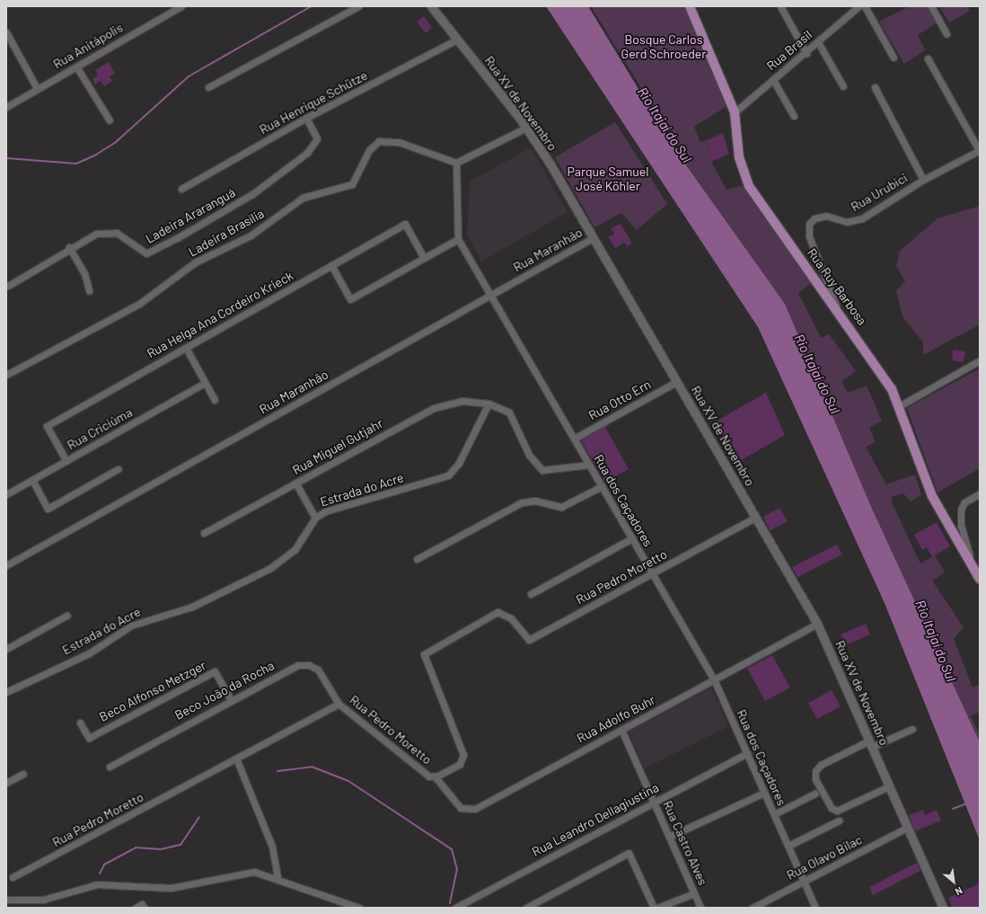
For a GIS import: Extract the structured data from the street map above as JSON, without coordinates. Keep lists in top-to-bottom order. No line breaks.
{"streets":{"main road":["Rua XV de Novembro","Rua Ruy Barbosa"],"street":["Rua Anitápolis","Rua Brasil","Rua Henrique Schütze","Rua Urubici","Ladeira Araranguá","Ladeira Brasília","Rua Maranhão","Rua Helga Ana Cordeiro Krieck","Rua Otto Ern","Rua Criciúma","Rua Miguel Gutjahr","Estrada do Acre","Rua dos Caçadores","Rua Pedro Moretto","Beco João da Rocha","Beco Alfonso Metzger","Rua Adolfo Buhr","Rua Leandro Dellagiustina","Rua Castro Alves","Rua Olavo Bilac"]},"crossings":[["Rua Brasil","Rua Ruy Barbosa"],["Rua Henrique Schütze","Rua XV de Novembro"],["Rua Henrique Schütze","Ladeira Araranguá"],["Rua XV de Novembro","Rua Maranhão"],["Rua XV de Novembro","Rua Otto Ern"],["Rua XV de Novembro","Rua Pedro Moretto"],["Rua XV de Novembro","Rua Adolfo Buhr"],["Rua XV de Novembro","Rua Olavo Bilac"],["Rua Urubici","Rua Ruy Barbosa"],["Ladeira Brasília","Rua dos Caçadores"],["Rua Maranhão","Rua dos Caçadores"],["Rua Helga Ana Cordeiro Krieck","Rua Criciúma"],["Rua Otto Ern","Rua dos Caçadores"],["Rua Miguel Gutjahr","Estrada do Acre"],["Rua dos Caçadores","Rua Pedro Moretto"],["Rua dos Caçadores","Rua Adolfo Buhr"],["Rua dos Caçadores","Rua Leandro Dellagiustina"],["Rua dos Caçadores","Rua Olavo Bilac"],["Rua Pedro Moretto","Beco João da Rocha"],["Rua Pedro Moretto","Rua Adolfo Buhr"],["Beco João da Rocha","Beco Alfonso Metzger"],["Rua Adolfo Buhr","Rua Castro Alves"],["Rua Leandro Dellagiustina","Rua Castro Alves"]],"water":["Rio Itajaí do Sul"],"parks":["Bosque Carlos Gerd Schroeder","Parque Samuel José Köhler"],"north":"bottom right"}
